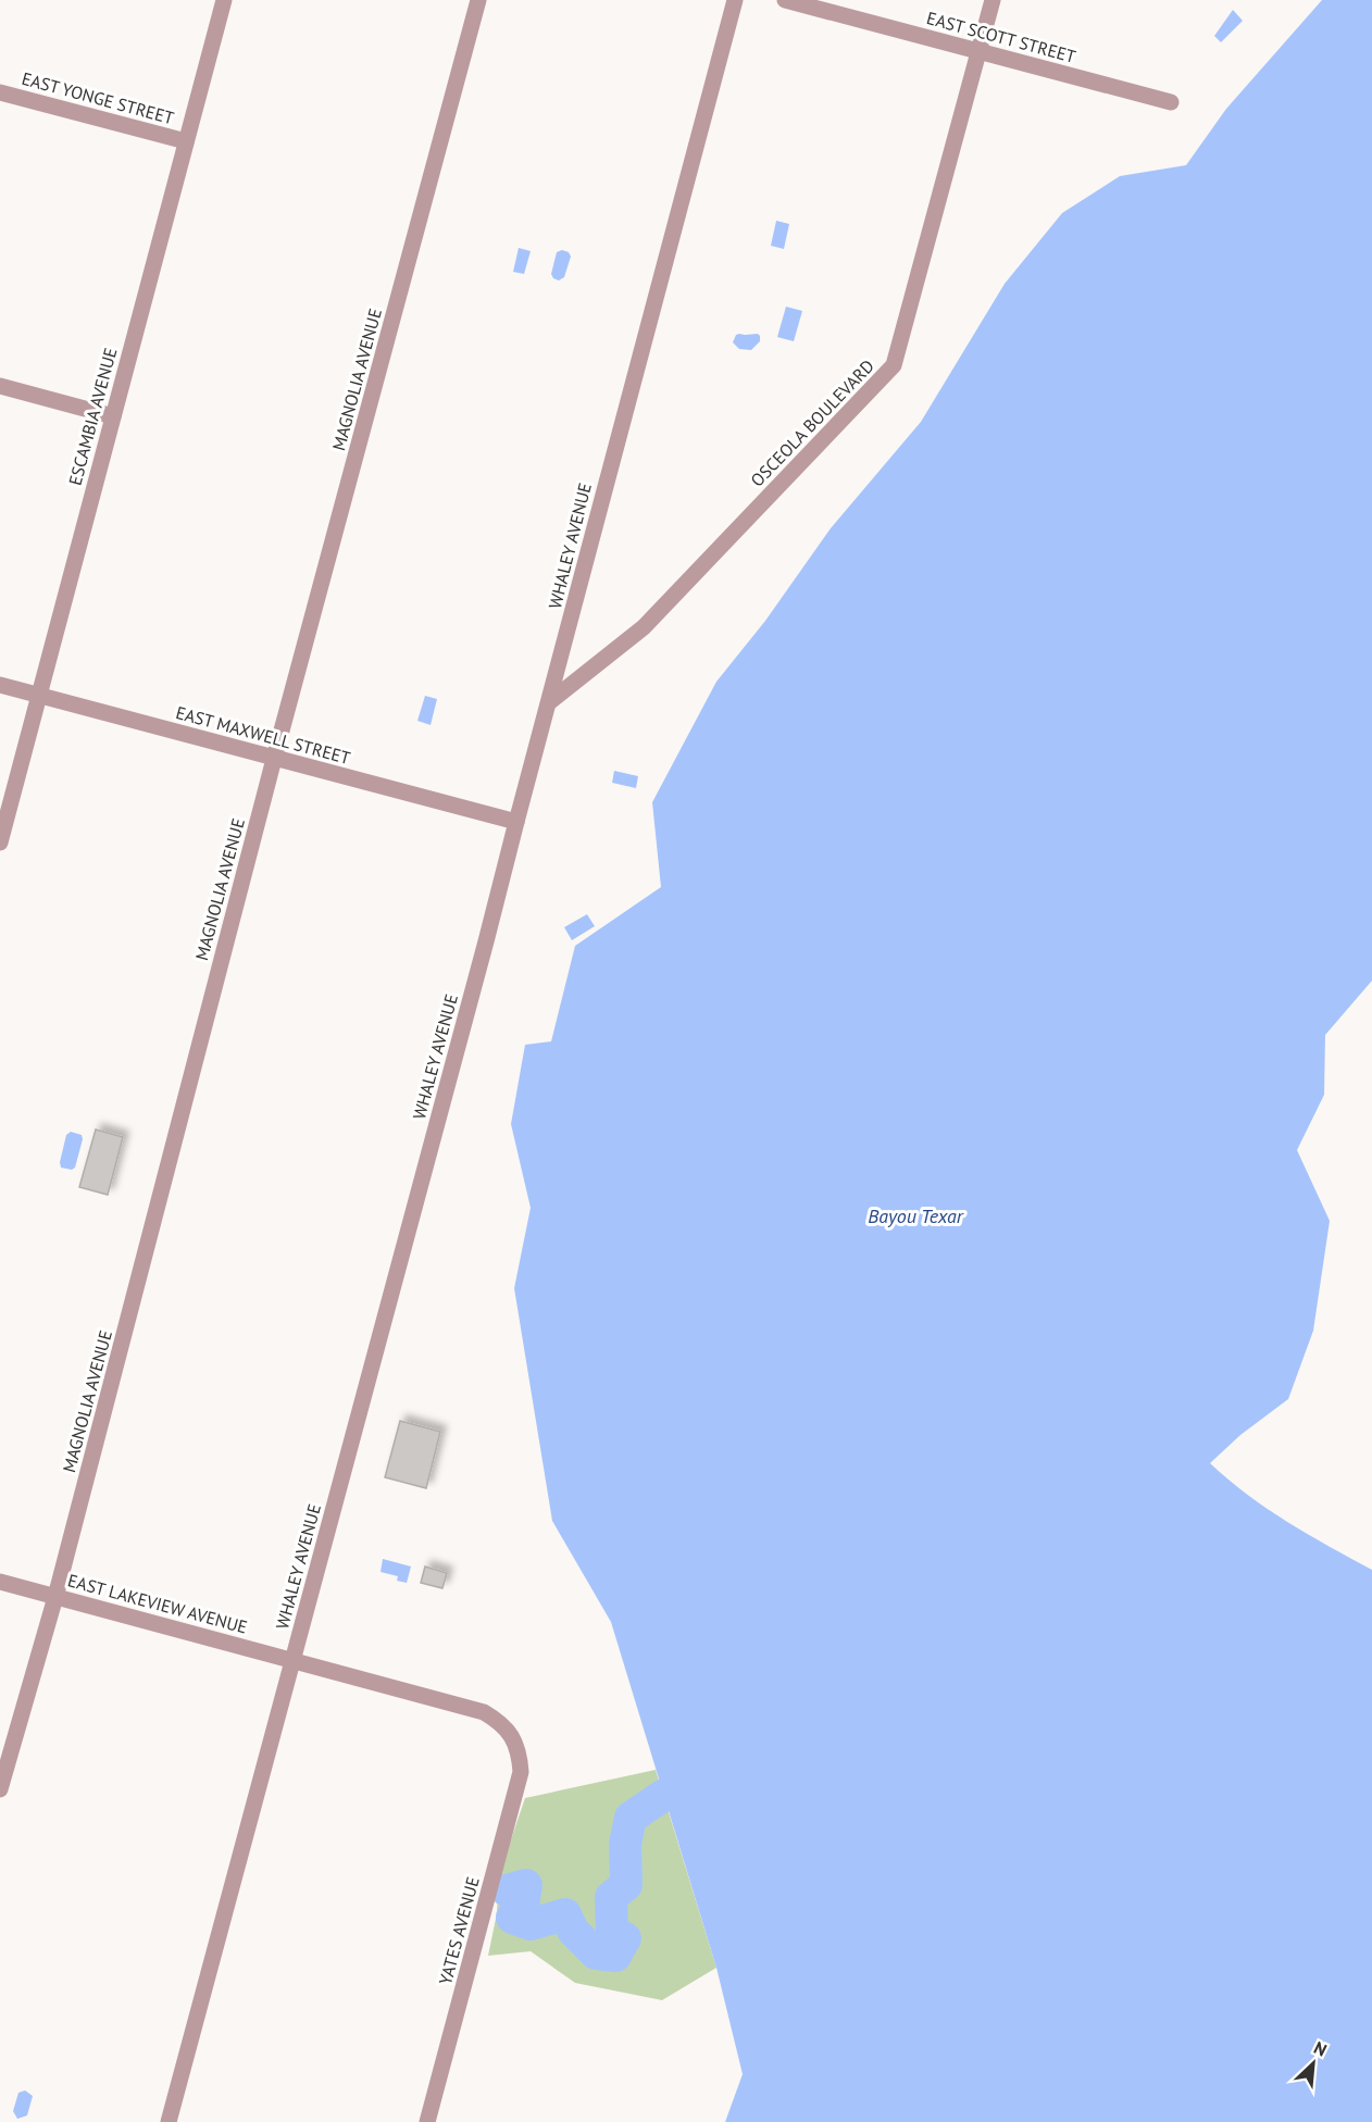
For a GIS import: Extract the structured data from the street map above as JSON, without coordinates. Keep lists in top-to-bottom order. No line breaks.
{"streets":{"street":["EAST SCOTT STREET","EAST YONGE STREET","MAGNOLIA AVENUE","ESCAMBIA AVENUE","OSCEOLA BOULEVARD","WHALEY AVENUE","EAST MAXWELL STREET","EAST LAKEVIEW AVENUE","YATES AVENUE"]},"crossings":[["EAST SCOTT STREET","OSCEOLA BOULEVARD"],["EAST YONGE STREET","ESCAMBIA AVENUE"],["MAGNOLIA AVENUE","EAST MAXWELL STREET"],["MAGNOLIA AVENUE","EAST LAKEVIEW AVENUE"],["ESCAMBIA AVENUE","EAST MAXWELL STREET"],["OSCEOLA BOULEVARD","WHALEY AVENUE"],["WHALEY AVENUE","EAST MAXWELL STREET"],["WHALEY AVENUE","EAST LAKEVIEW AVENUE"],["EAST LAKEVIEW AVENUE","YATES AVENUE"]],"water":["Bayou Texar"],"north":"top right"}
